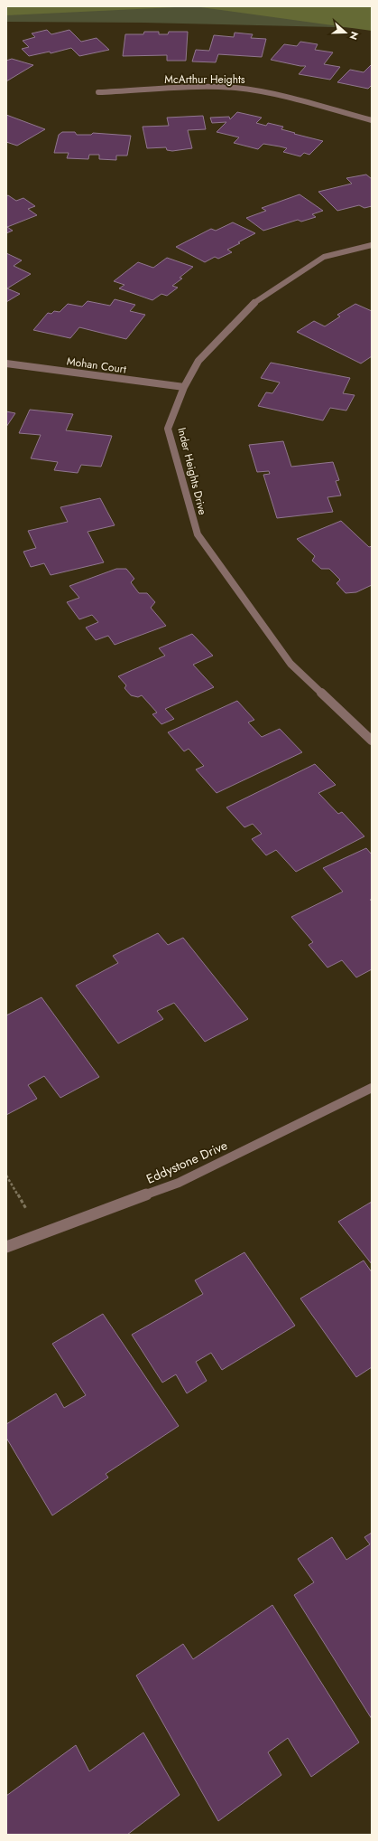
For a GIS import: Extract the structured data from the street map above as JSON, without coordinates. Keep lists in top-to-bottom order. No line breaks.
{"streets":{"street":["McArthur Heights","Mohan Court","Inder Heights Drive","Eddystone Drive"]},"crossings":[["Mohan Court","Inder Heights Drive"]],"north":"right"}
